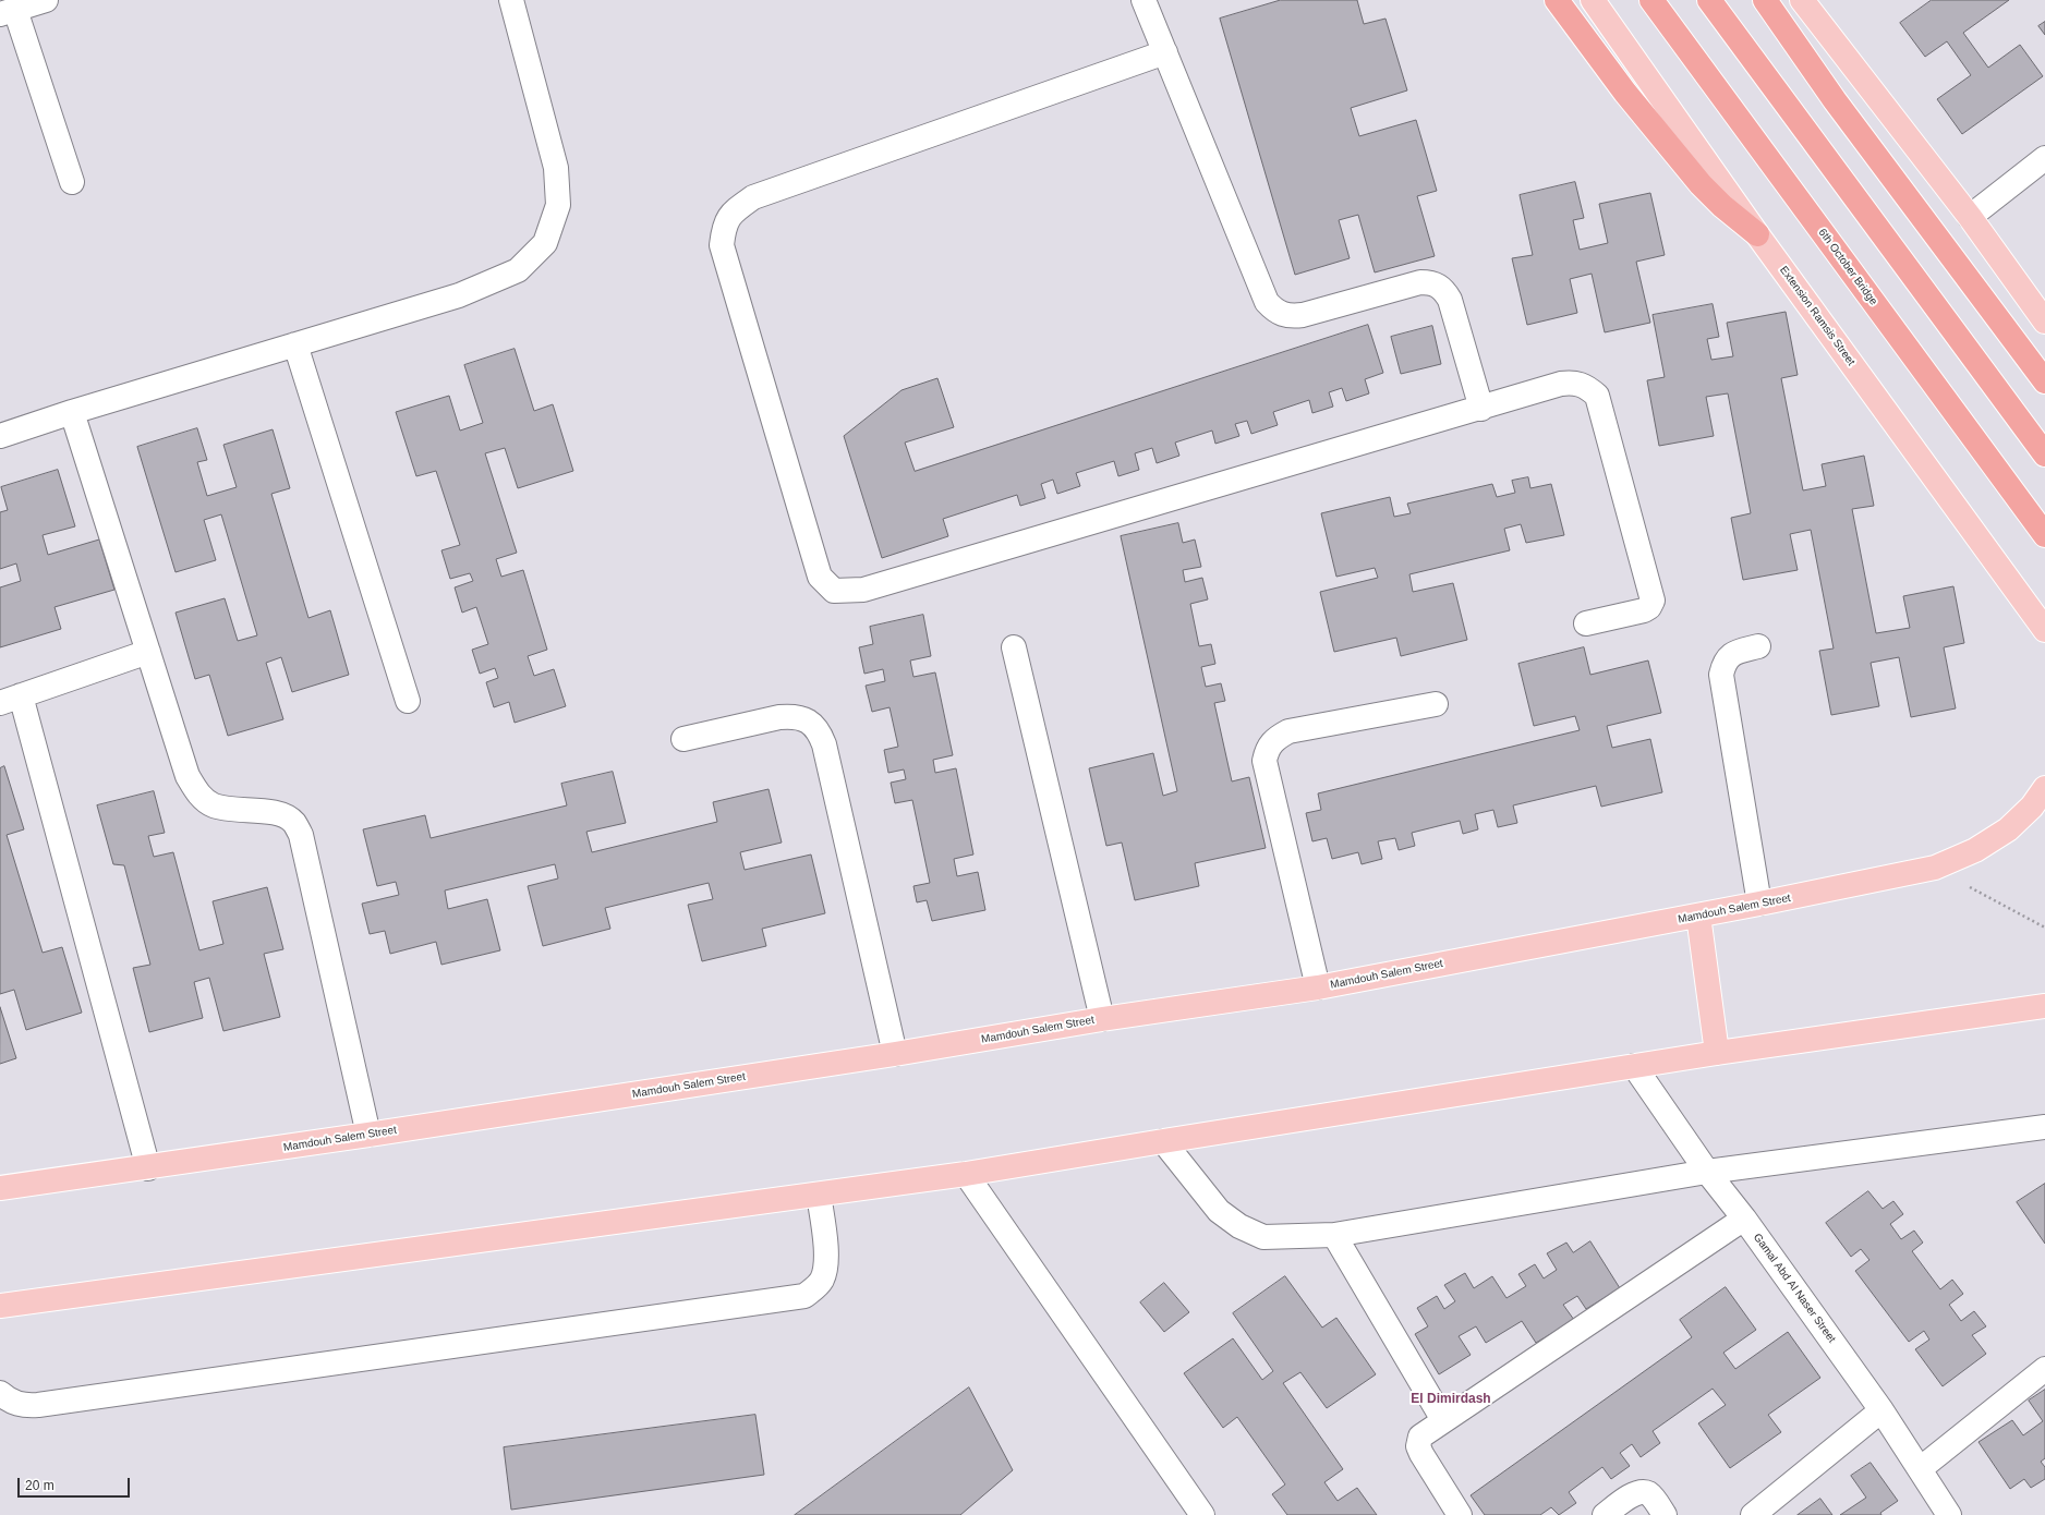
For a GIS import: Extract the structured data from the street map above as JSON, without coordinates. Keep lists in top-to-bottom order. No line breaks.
{"streets":{"highway":["6th October Bridge"],"main road":["Extension Ramsis Street","Mamdouh Salem Street"],"street":["Gamal Abd Al Naser Street"]},"districts":["El Dimirdash"],"scale_bar":"20 m"}
